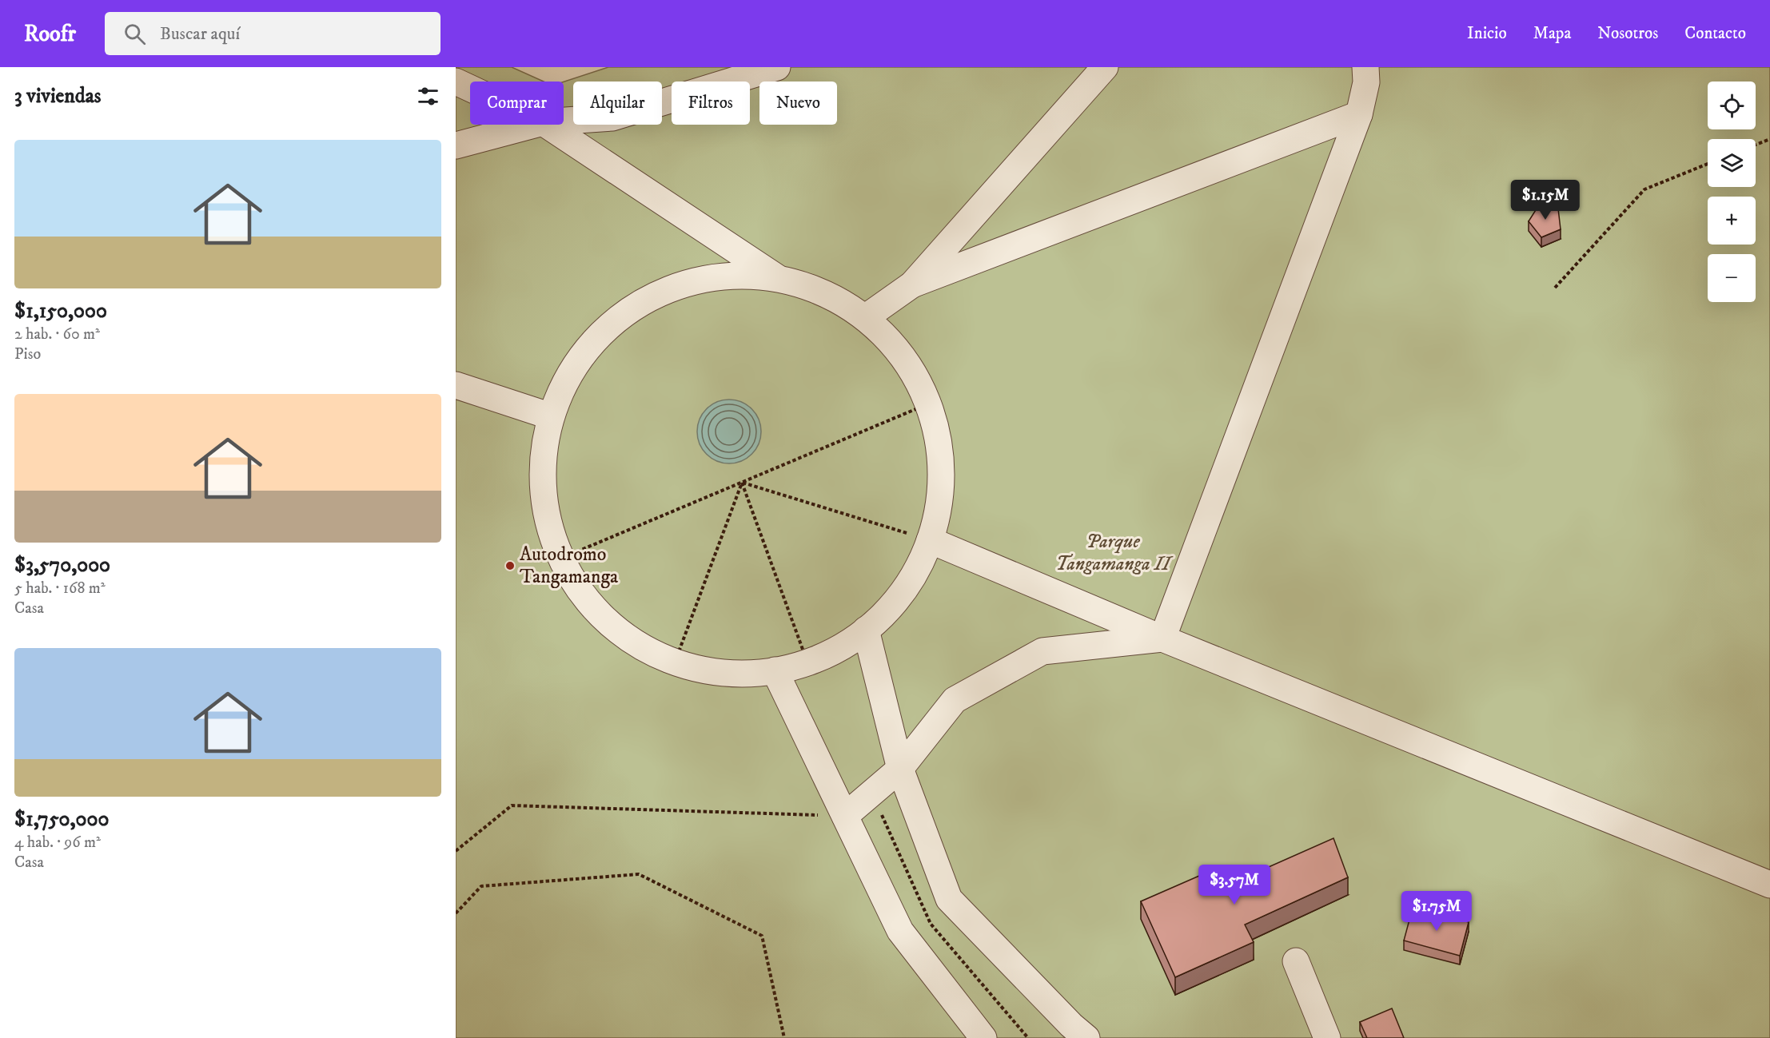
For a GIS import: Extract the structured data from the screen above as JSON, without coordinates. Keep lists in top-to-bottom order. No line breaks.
{"parks":["Parque Tangamanga II"],"places":["Autodromo Tangamanga"],"page":{"header":"Roofr","search":"Buscar aquí","nav":["Inicio","Mapa","Nosotros","Contacto"],"heading":"3 viviendas","map_buttons":["+","−"],"chip":["Comprar","Alquilar","Filtros","Nuevo"],"list":[{"name":"$1,150,000","note":"2 hab. · 60 m² · Piso"},{"name":"$3,570,000","note":"5 hab. · 168 m² · Casa"},{"name":"$1,750,000","note":"4 hab. · 96 m² · Casa"}],"price":["$1.15M","$3.57M","$1.75M"]}}
